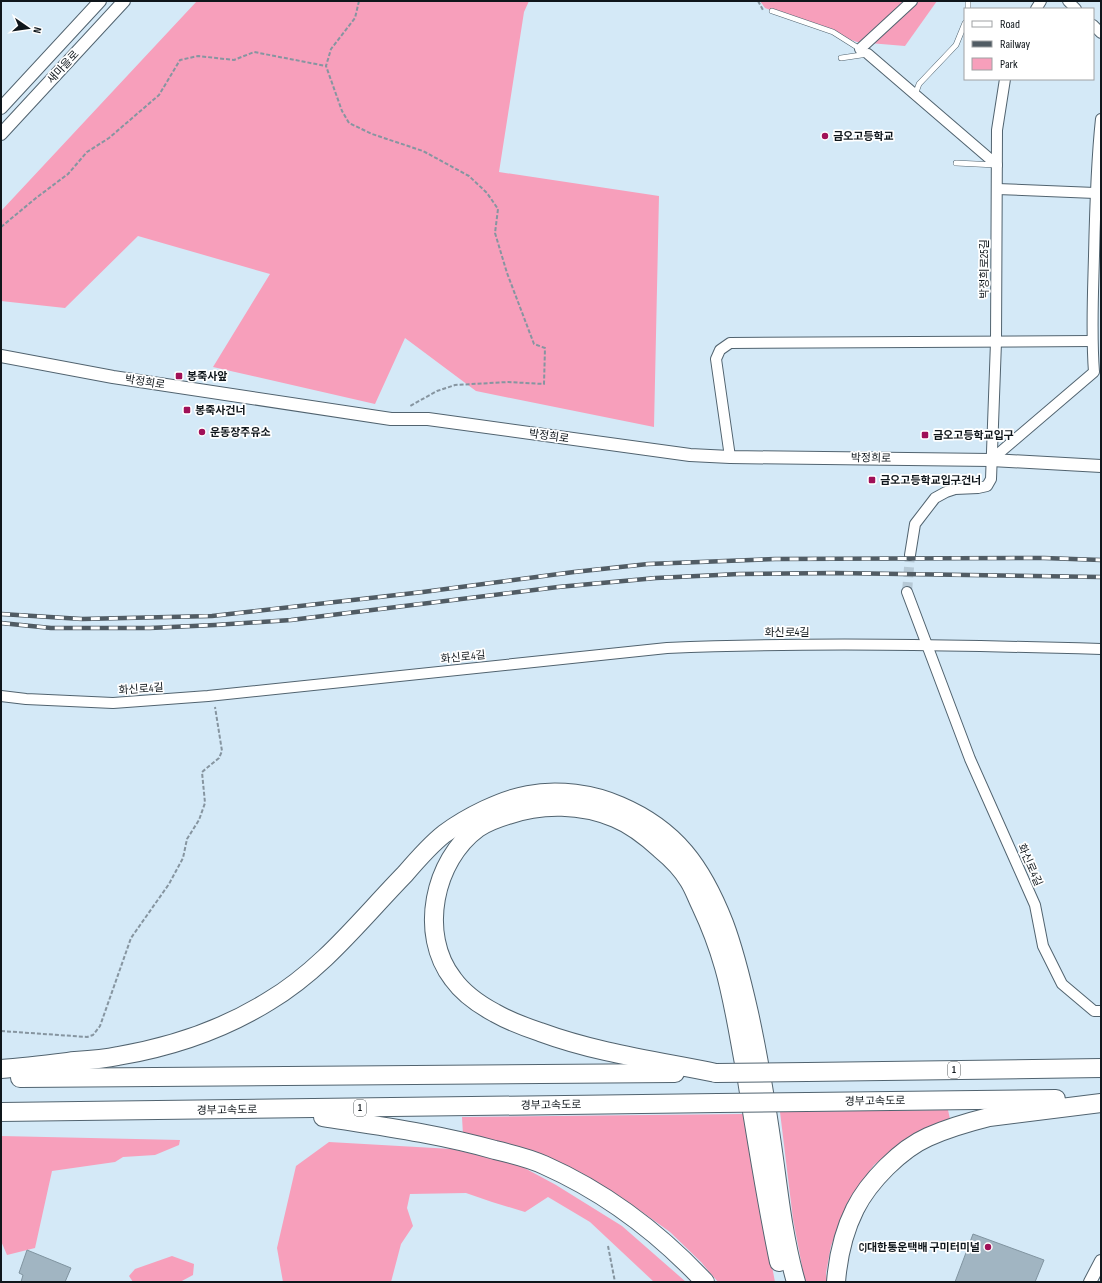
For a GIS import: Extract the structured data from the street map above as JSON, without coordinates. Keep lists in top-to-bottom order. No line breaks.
{"streets":{"highway":["1","경부고속도로"],"street":["새마을로","박정희로25길","박정희로","화신로4길"]},"crossings":[["박정희로25길","박정희로"]],"places":{"other":["금오고등학교","운동장주유소","CJ대한통운택배 구미터미널"],"transit":["봉죽사앞","봉죽사건너","금오고등학교입구","금오고등학교입구건너"]},"legend":["Road","Railway","Park"],"north":"right"}
